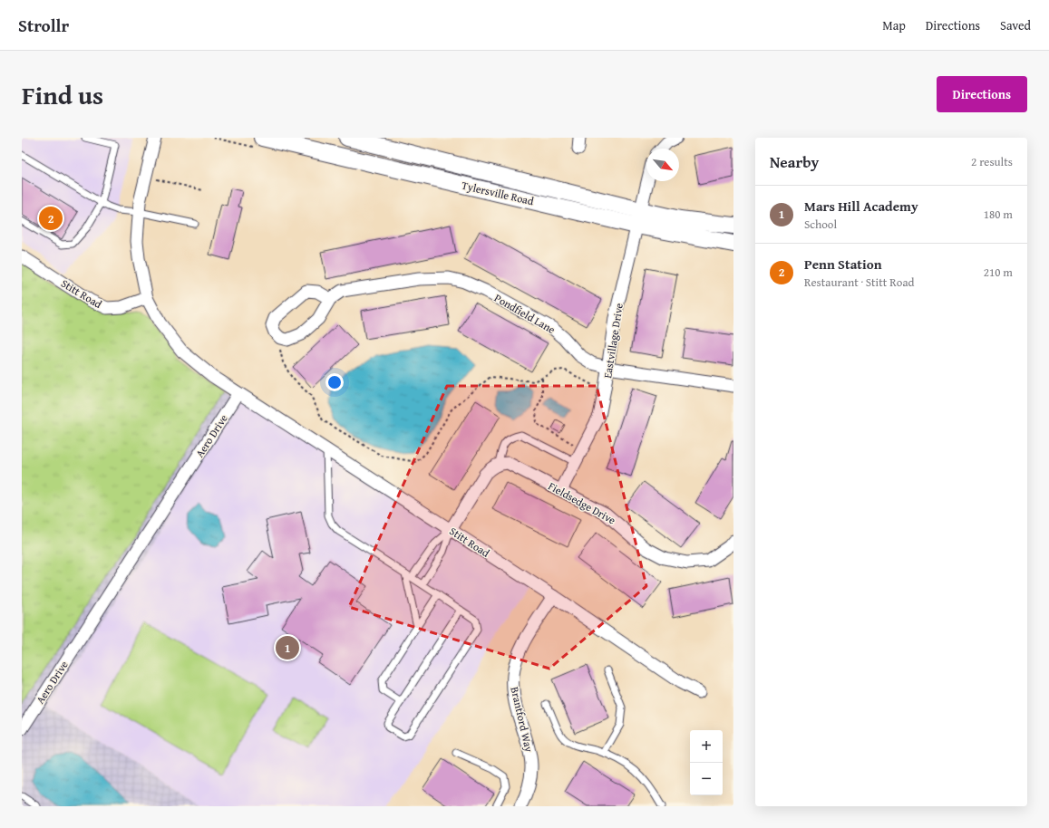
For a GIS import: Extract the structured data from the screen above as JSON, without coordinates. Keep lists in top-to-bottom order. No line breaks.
{"streets":{"main road":["Tylersville Road"],"street":["Stitt Road","Pondfield Lane","Eastvillage Drive","Aero Drive","Fieldsedge Drive","Brantford Way"]},"crossings":[["Tylersville Road","Eastvillage Drive"],["Stitt Road","Aero Drive"],["Stitt Road","Brantford Way"],["Pondfield Lane","Eastvillage Drive"],["Eastvillage Drive","Fieldsedge Drive"]],"north":"bottom right","page":{"header":"Strollr","nav":["Map","Directions","Saved"],"title":"Find us","buttons":"Directions","heading":["Nearby","2 results"],"list":[{"mark":"1","name":"Mars Hill Academy","note":"School","value":"180 m"},{"mark":"2","name":"Penn Station","note":"Restaurant · Stitt Road","value":"210 m"}],"pins":["2","1"],"map_buttons":["+","−"]}}
